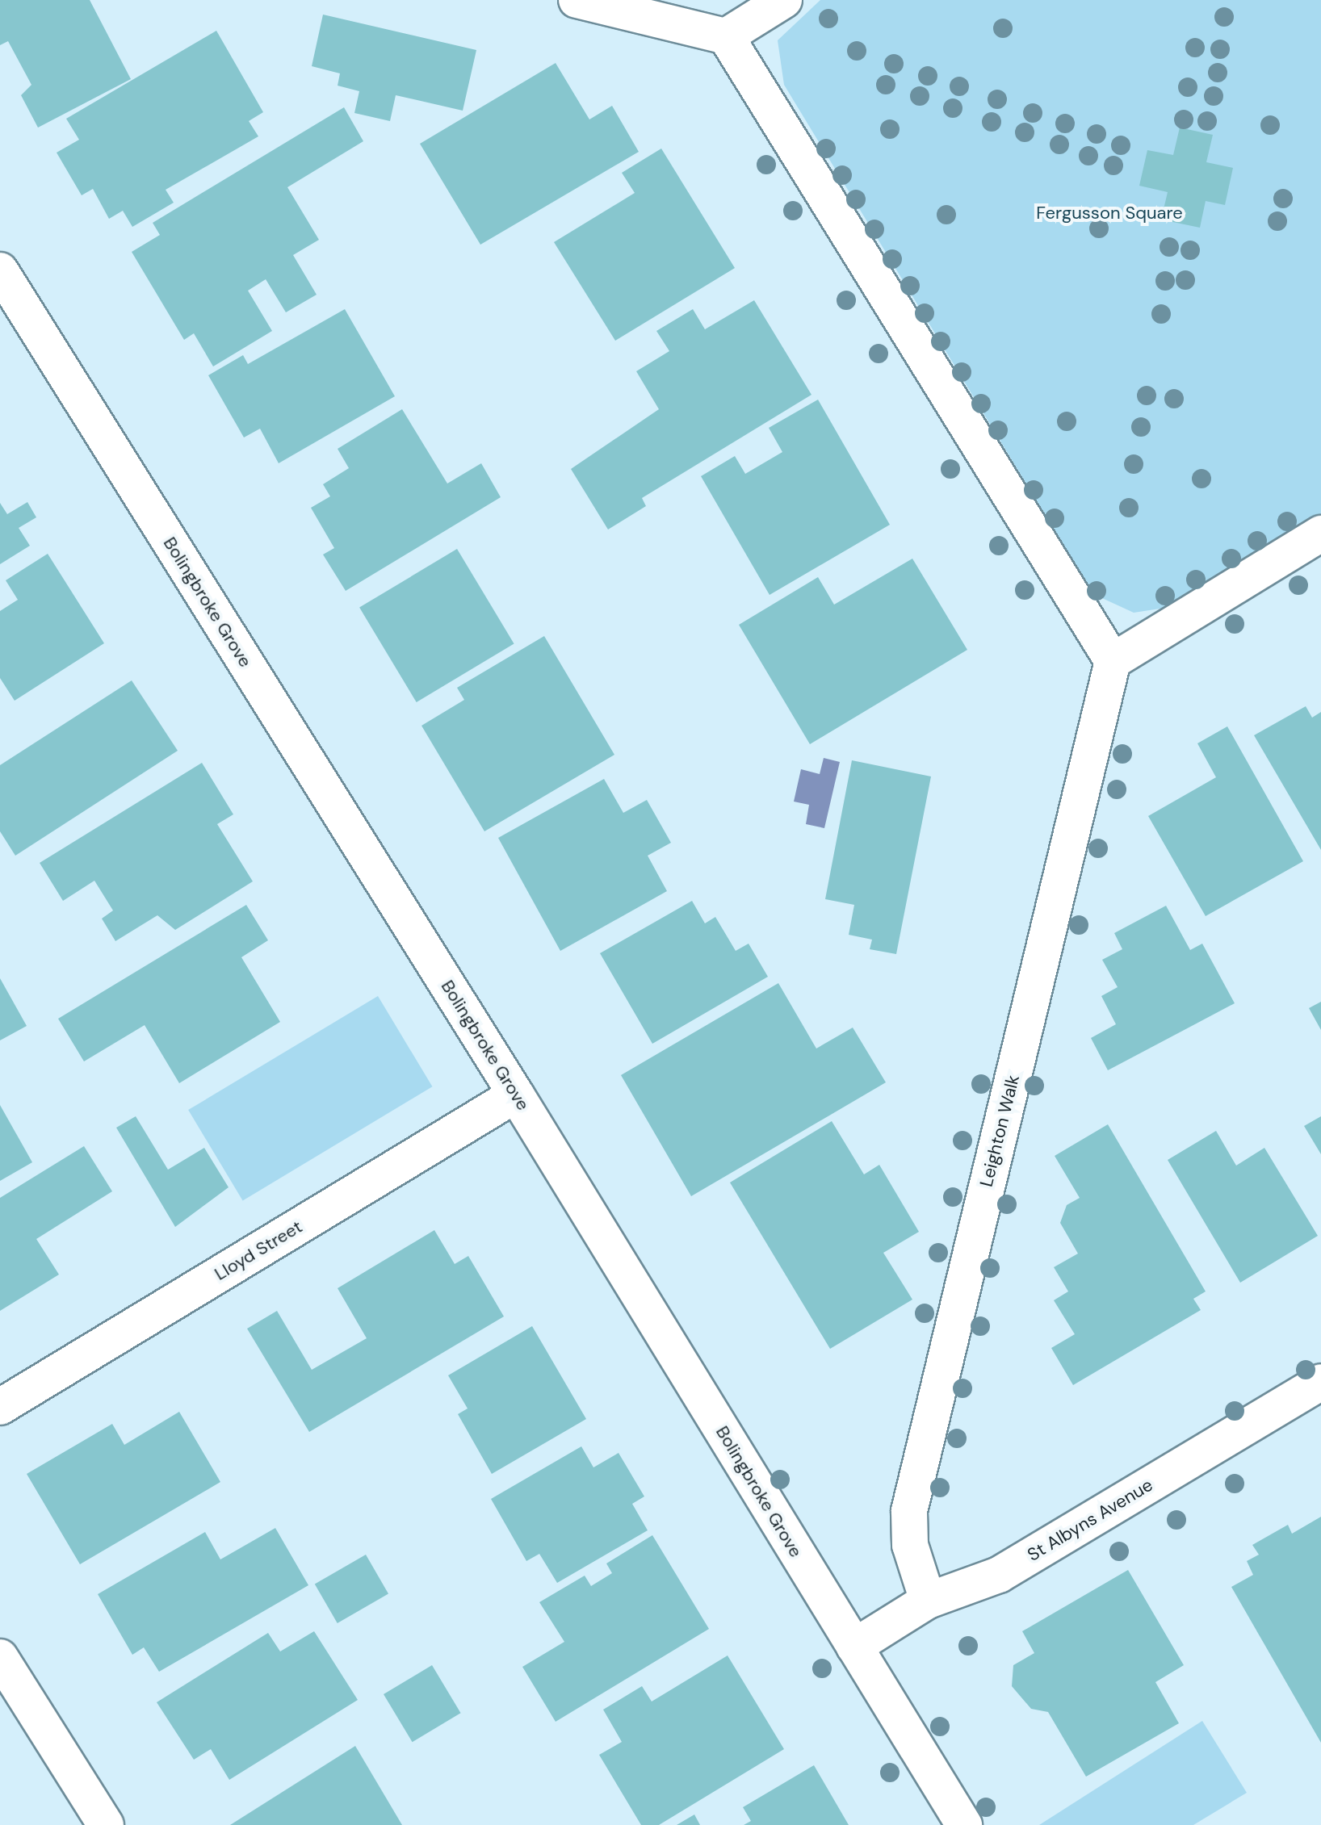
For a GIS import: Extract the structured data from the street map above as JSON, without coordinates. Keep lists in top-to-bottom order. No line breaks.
{"streets":{"street":["Bolingbroke Grove","Leighton Walk","Lloyd Street","St Albyns Avenue"]},"crossings":[["Bolingbroke Grove","Lloyd Street"],["Bolingbroke Grove","St Albyns Avenue"],["Leighton Walk","St Albyns Avenue"]],"parks":["Fergusson Square"]}
